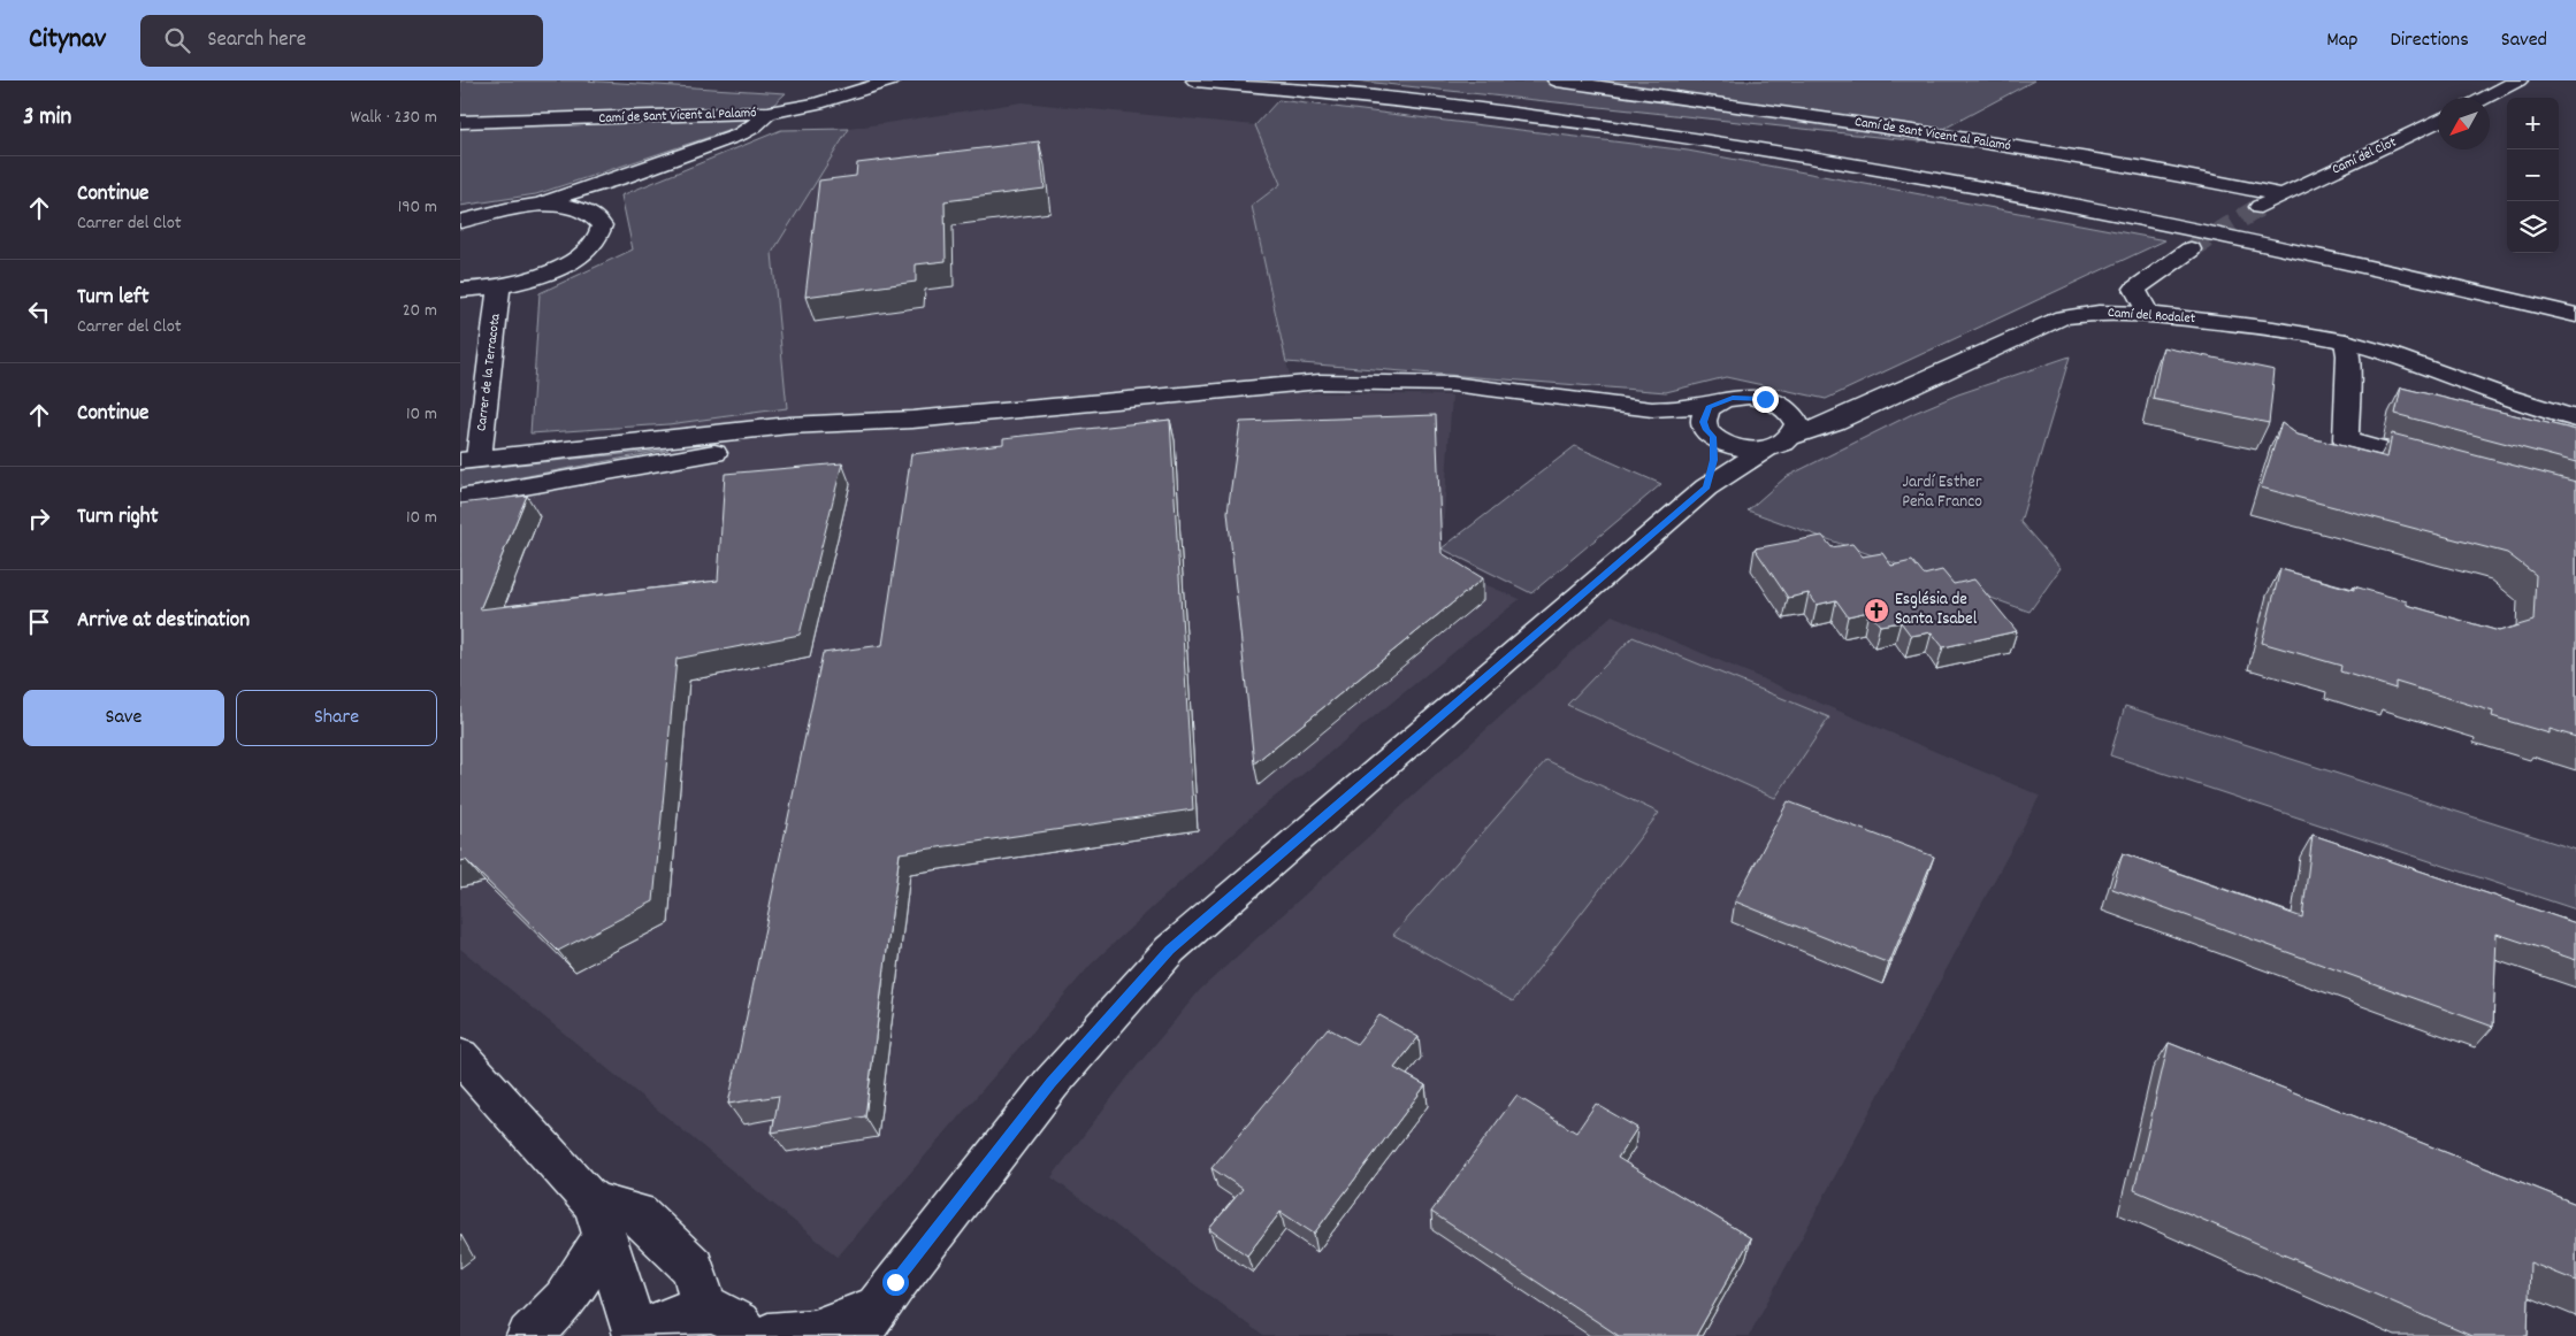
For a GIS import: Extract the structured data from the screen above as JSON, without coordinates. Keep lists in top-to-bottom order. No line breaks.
{"streets":{"main road":["Camí de Sant Vicent al Palamó","Camí del Clot","Camí del Rodalet","Carrer de la Terracota"]},"crossings":[["Camí de Sant Vicent al Palamó","Camí del Clot"]],"parks":["Jardí Esther Peña Franco"],"places":{"church":["Església de Santa Isabel"]},"north":"bottom left","page":{"header":"Citynav","search":"Search here","nav":["Map","Directions","Saved"],"heading":["3 min","Walk · 230 m"],"map_buttons":["+","−"],"list":[["Continue","Carrer del Clot","190 m"],["Turn left","Carrer del Clot","20 m"],["Continue","10 m"],["Turn right","10 m"],"Arrive at destination"],"buttons":["Save","Share"]}}
